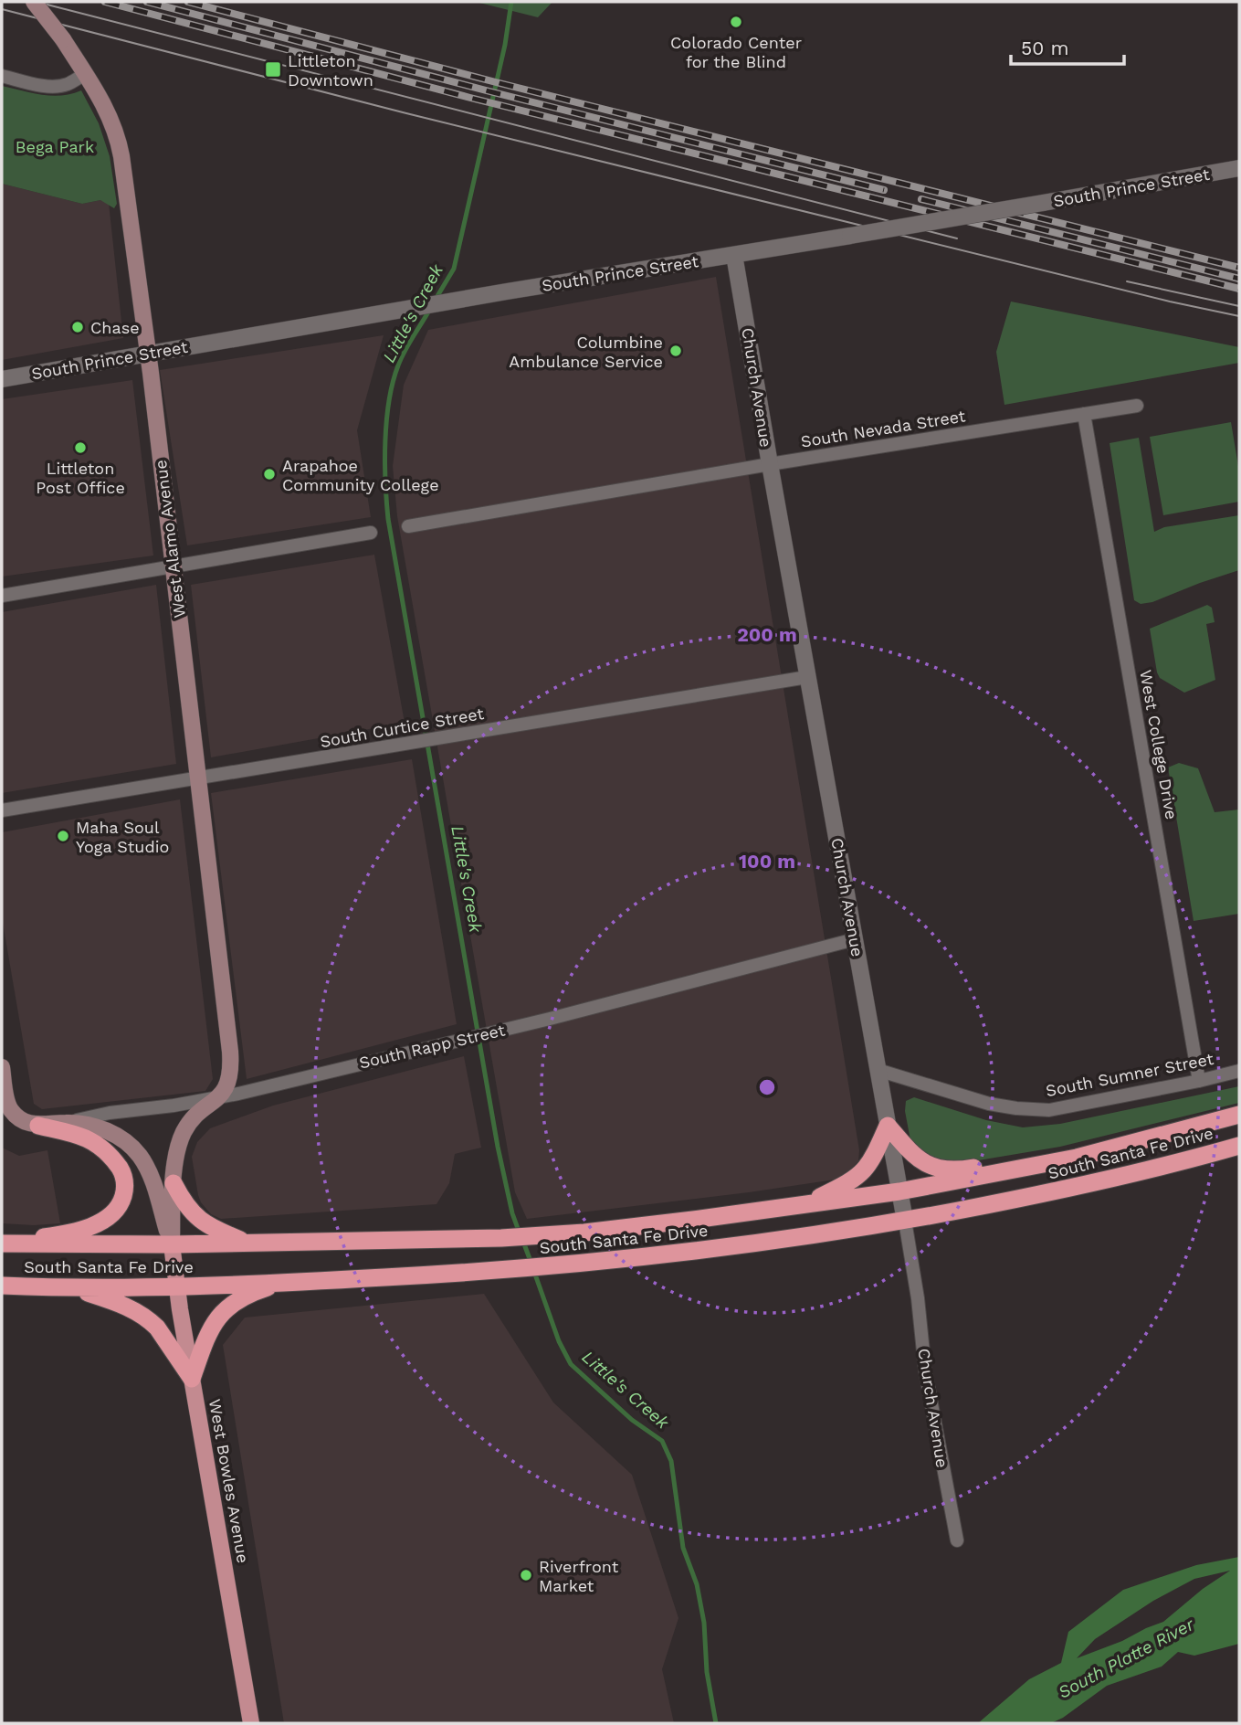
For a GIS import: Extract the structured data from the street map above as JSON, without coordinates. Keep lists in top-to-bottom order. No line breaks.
{"streets":{"highway":["South Santa Fe Drive"],"main road":["West Alamo Avenue","South Rapp Street","West Bowles Avenue"],"street":["South Prince Street","Church Avenue","South Nevada Street","South Curtice Street","West College Drive","South Sumner Street"]},"crossings":[["South Prince Street","Church Avenue"],["South Prince Street","West Alamo Avenue"],["Church Avenue","South Nevada Street"],["Church Avenue","South Curtice Street"],["Church Avenue","South Rapp Street"],["Church Avenue","South Sumner Street"],["Church Avenue","South Santa Fe Drive"],["South Nevada Street","West College Drive"],["West Alamo Avenue","South Curtice Street"],["West Alamo Avenue","South Rapp Street"],["West Alamo Avenue","West Bowles Avenue"],["West College Drive","South Sumner Street"],["South Rapp Street","West Bowles Avenue"],["South Santa Fe Drive","West Bowles Avenue"]],"water":["Little's Creek","South Platte River"],"parks":["Bega Park"],"places":{"other":["Colorado Center for the Blind","Chase","Columbine Ambulance Service","Littleton Post Office","Arapahoe Community College","Maha Soul Yoga Studio","Riverfront Market"],"transit":["Littleton Downtown"]},"scale_bar":"50 m","rings":["200 m","100 m"]}
